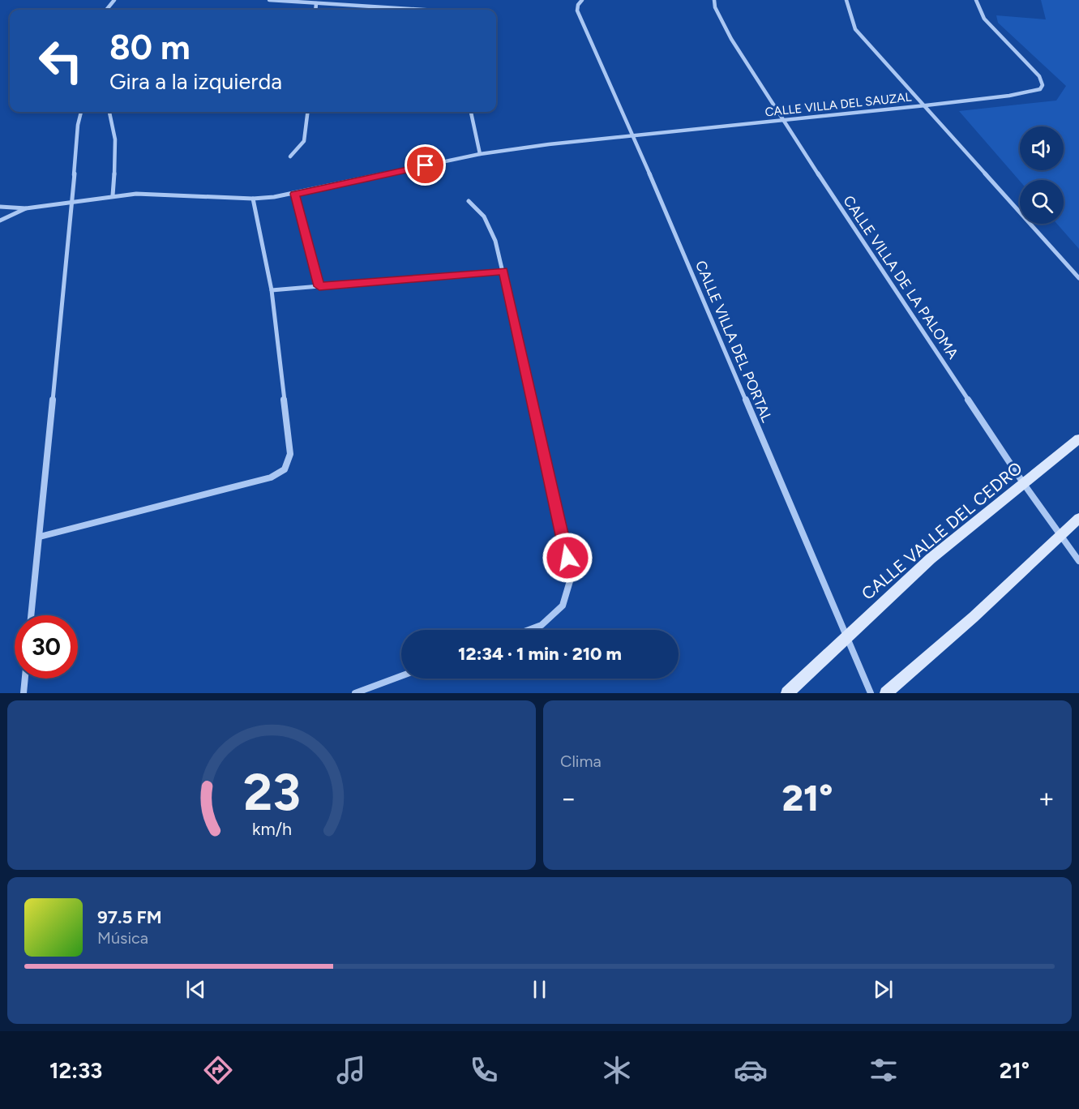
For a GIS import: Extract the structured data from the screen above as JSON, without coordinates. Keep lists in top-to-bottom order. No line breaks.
{"streets":{"street":["CALLE VILLA DEL SAUZAL","CALLE VILLA DE LA PALOMA","CALLE VILLA DEL PORTAL","CALLE VALLE DEL CEDRO"]},"crossings":[["CALLE VILLA DEL SAUZAL","CALLE VILLA DE LA PALOMA"],["CALLE VILLA DEL SAUZAL","CALLE VILLA DEL PORTAL"],["CALLE VILLA DE LA PALOMA","CALLE VALLE DEL CEDRO"],["CALLE VILLA DEL PORTAL","CALLE VALLE DEL CEDRO"]],"page":{"turn":["80 m","Gira a la izquierda"],"limit":"30","trip":"12:34 · 1 min · 210 m","tile":"Clima","heat":["−","21°","+"],"song":["97.5 FM","Música"],"tabs":["12:33","21°"],"gauge":["23","km/h"]}}
